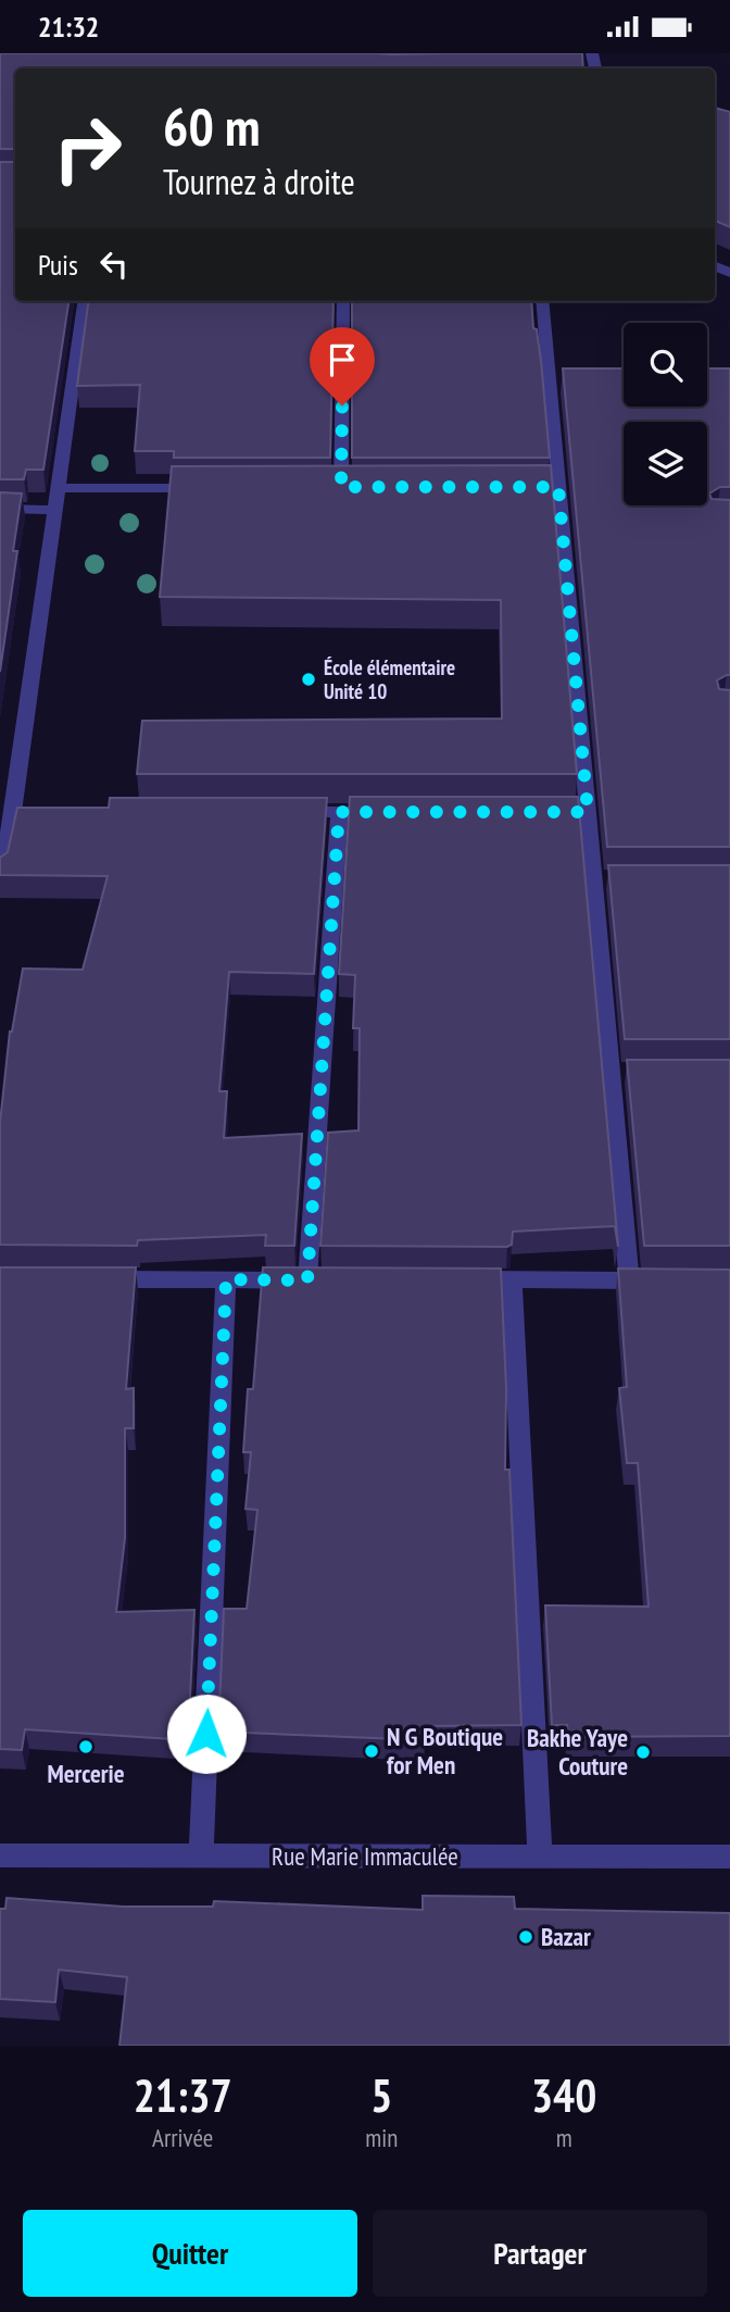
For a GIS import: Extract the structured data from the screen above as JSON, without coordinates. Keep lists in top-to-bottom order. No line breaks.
{"streets":{"street":["Rue Marie Immaculée"]},"places":["École élémentaire Unité 10","Mercerie","N G Boutique for Men","Bakhe Yaye Couture","Bazar"],"page":{"status":"21:32","turn":["60 m","Tournez à droite"],"then":"Puis","eta":["21:37","Arrivée","5","min","340","m"],"buttons":["Quitter","Partager"]}}
